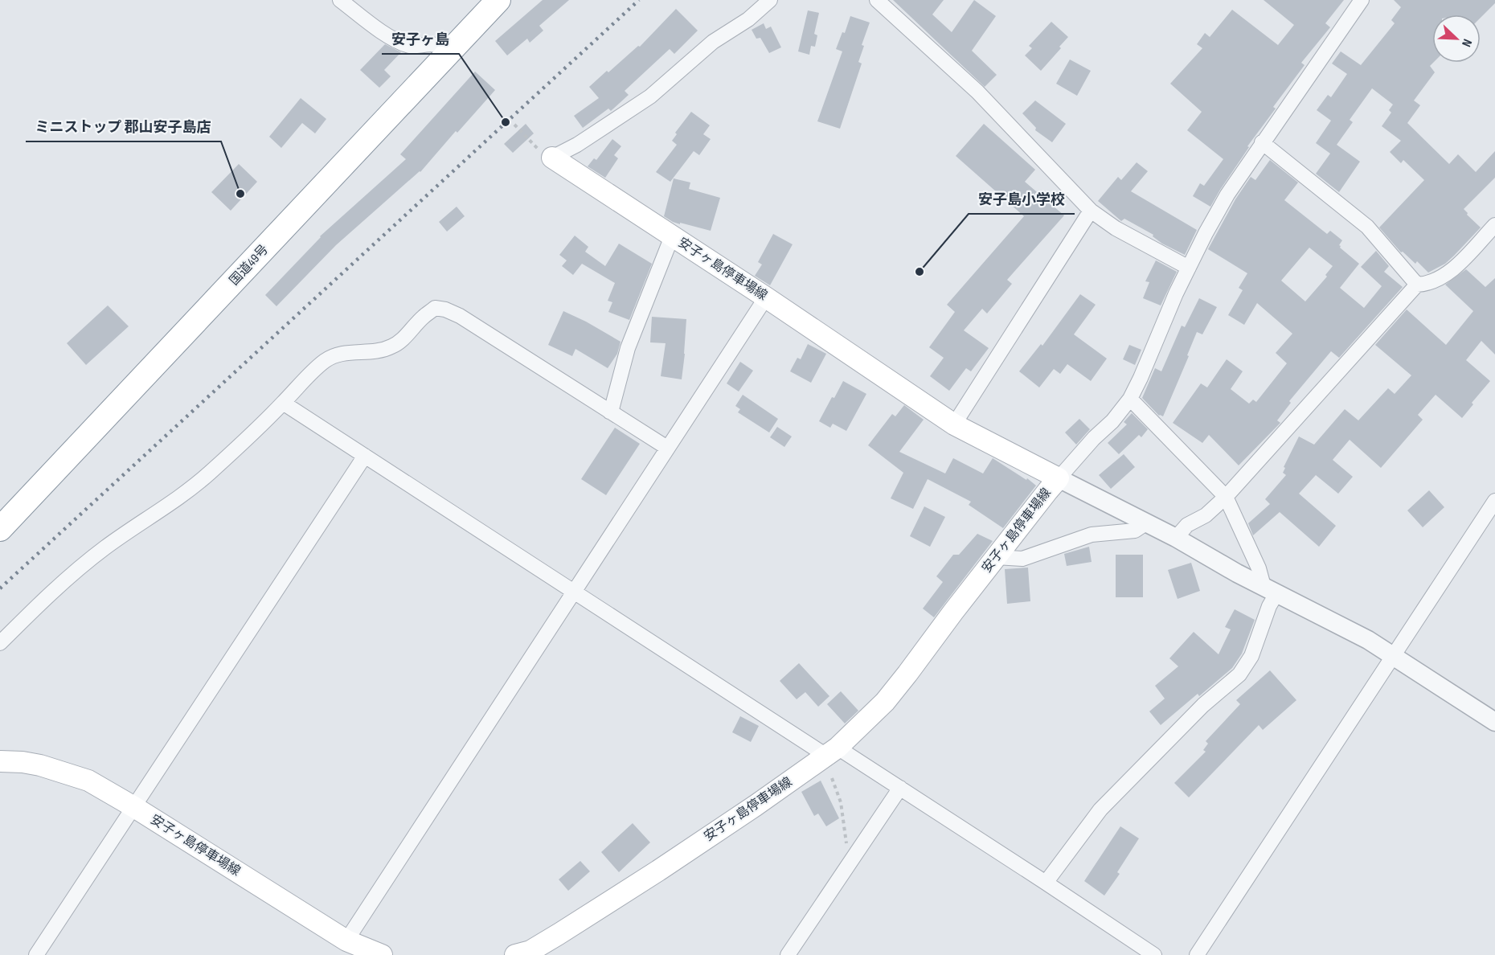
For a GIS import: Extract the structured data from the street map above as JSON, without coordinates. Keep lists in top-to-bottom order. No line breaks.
{"streets":{"highway":["国道49号"],"main road":["安子ヶ島停車場線"]},"places":["安子ヶ島","ミニストップ 郡山安子島店","安子島小学校"],"north":"bottom right"}
